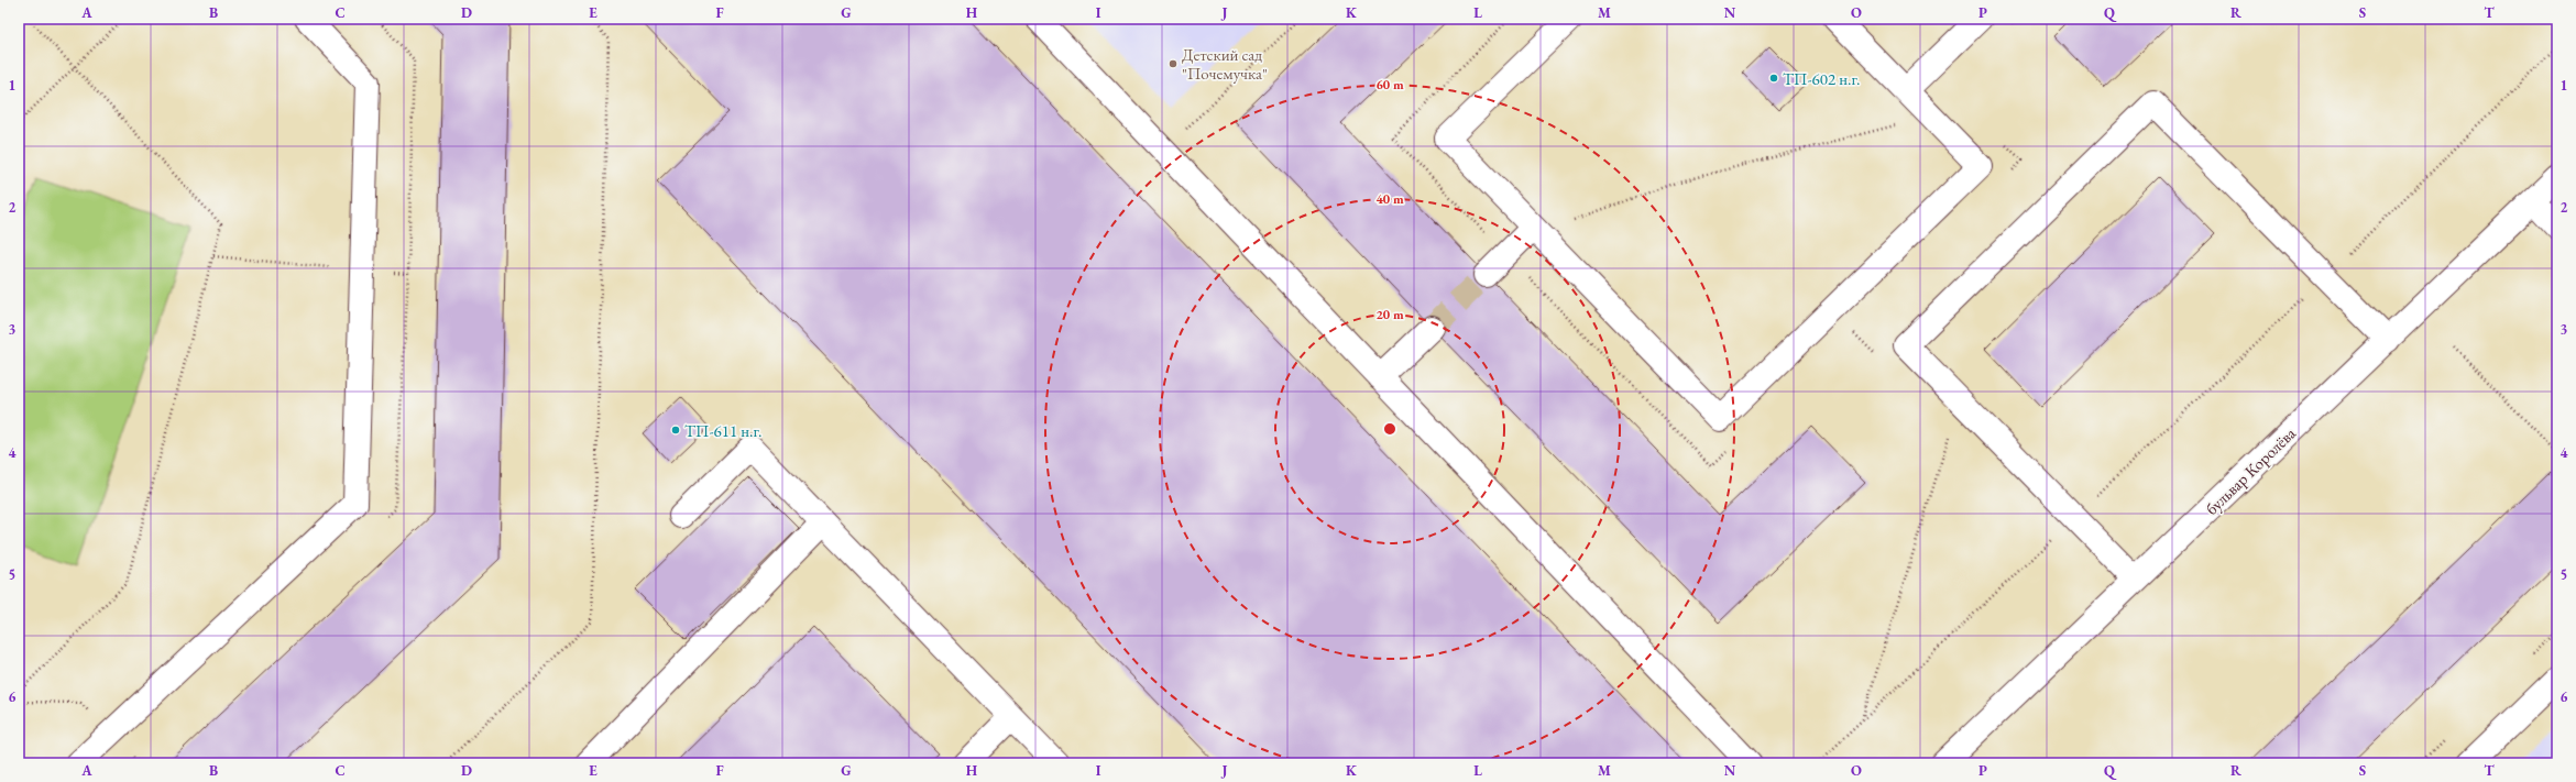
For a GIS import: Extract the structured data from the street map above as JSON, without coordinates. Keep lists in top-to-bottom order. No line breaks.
{"streets":{"street":["бульвар Королёва"]},"places":["Детский сад \"Почемучка\"","ТП-602 н.г.","ТП-611 н.г."],"grid":{"columns":["A","B","C","D","E","F","G","H","I","J","K","L","M","N","O","P","Q","R","S","T"],"rows":["1","2","3","4","5","6"]},"rings":["60 m","40 m","20 m"]}
